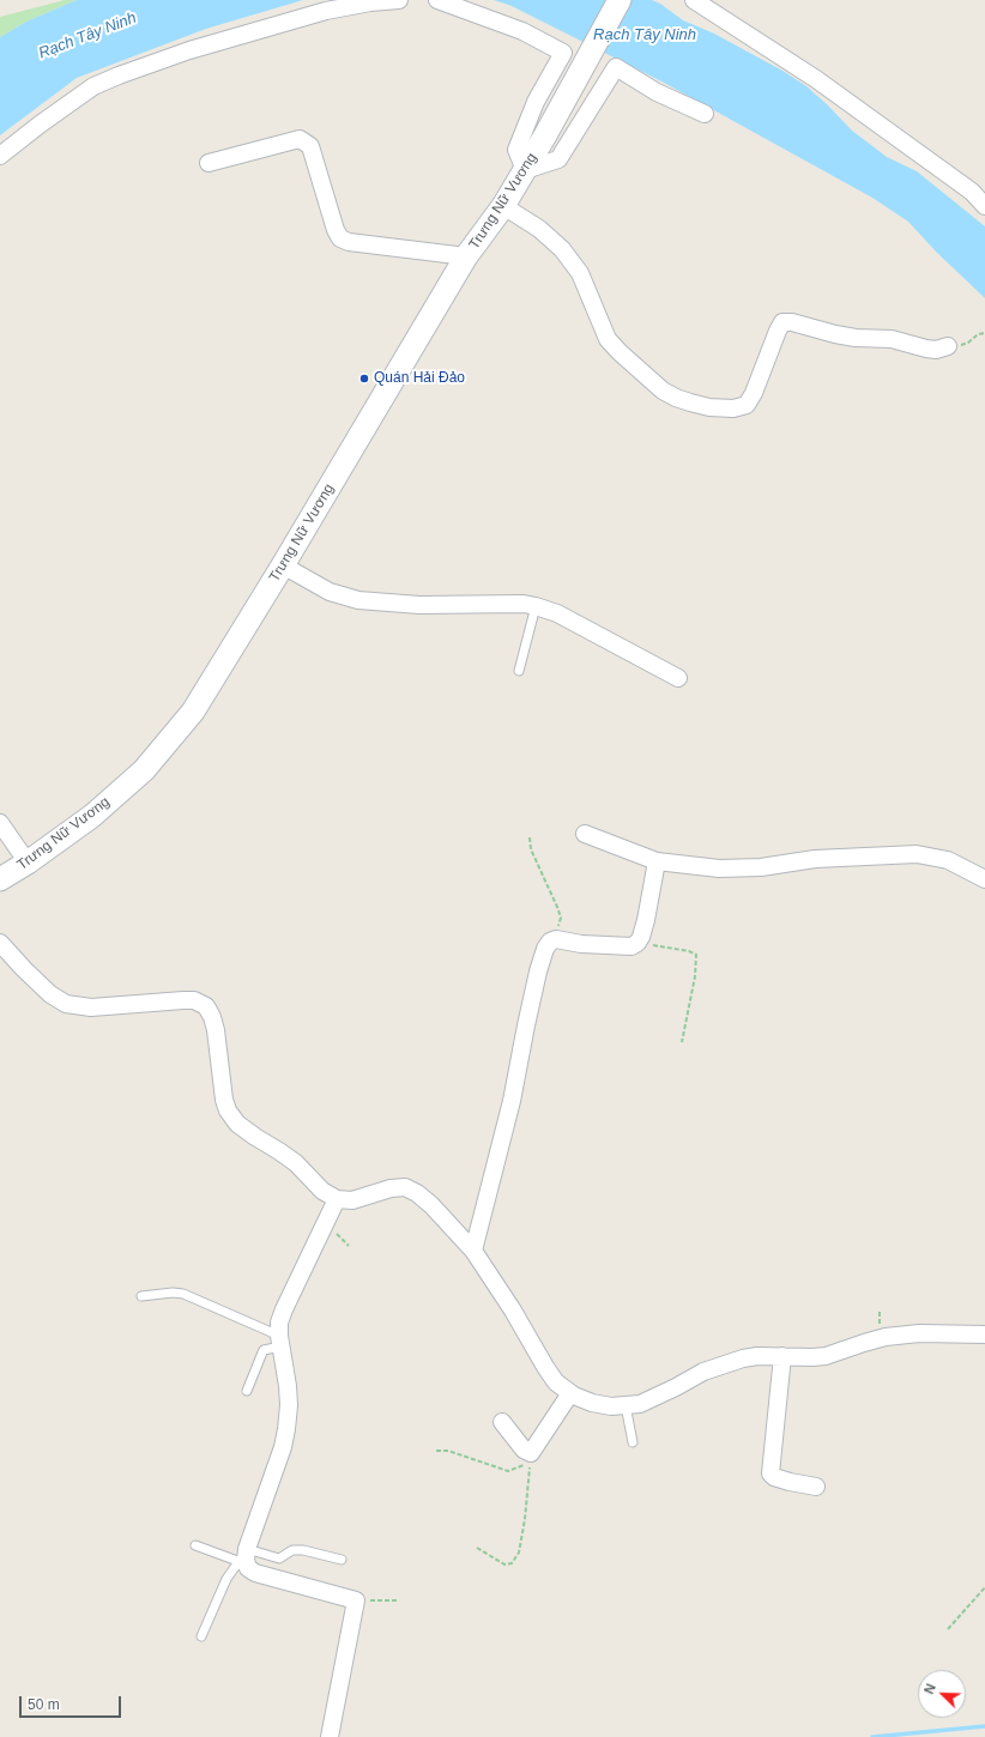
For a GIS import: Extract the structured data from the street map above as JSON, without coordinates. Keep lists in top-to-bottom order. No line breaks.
{"streets":{"main road":["Trưng Nữ Vương"]},"water":["Rạch Tây Ninh"],"places":["Quán Hải Đảo"],"scale_bar":"50 m","north":"top left"}
